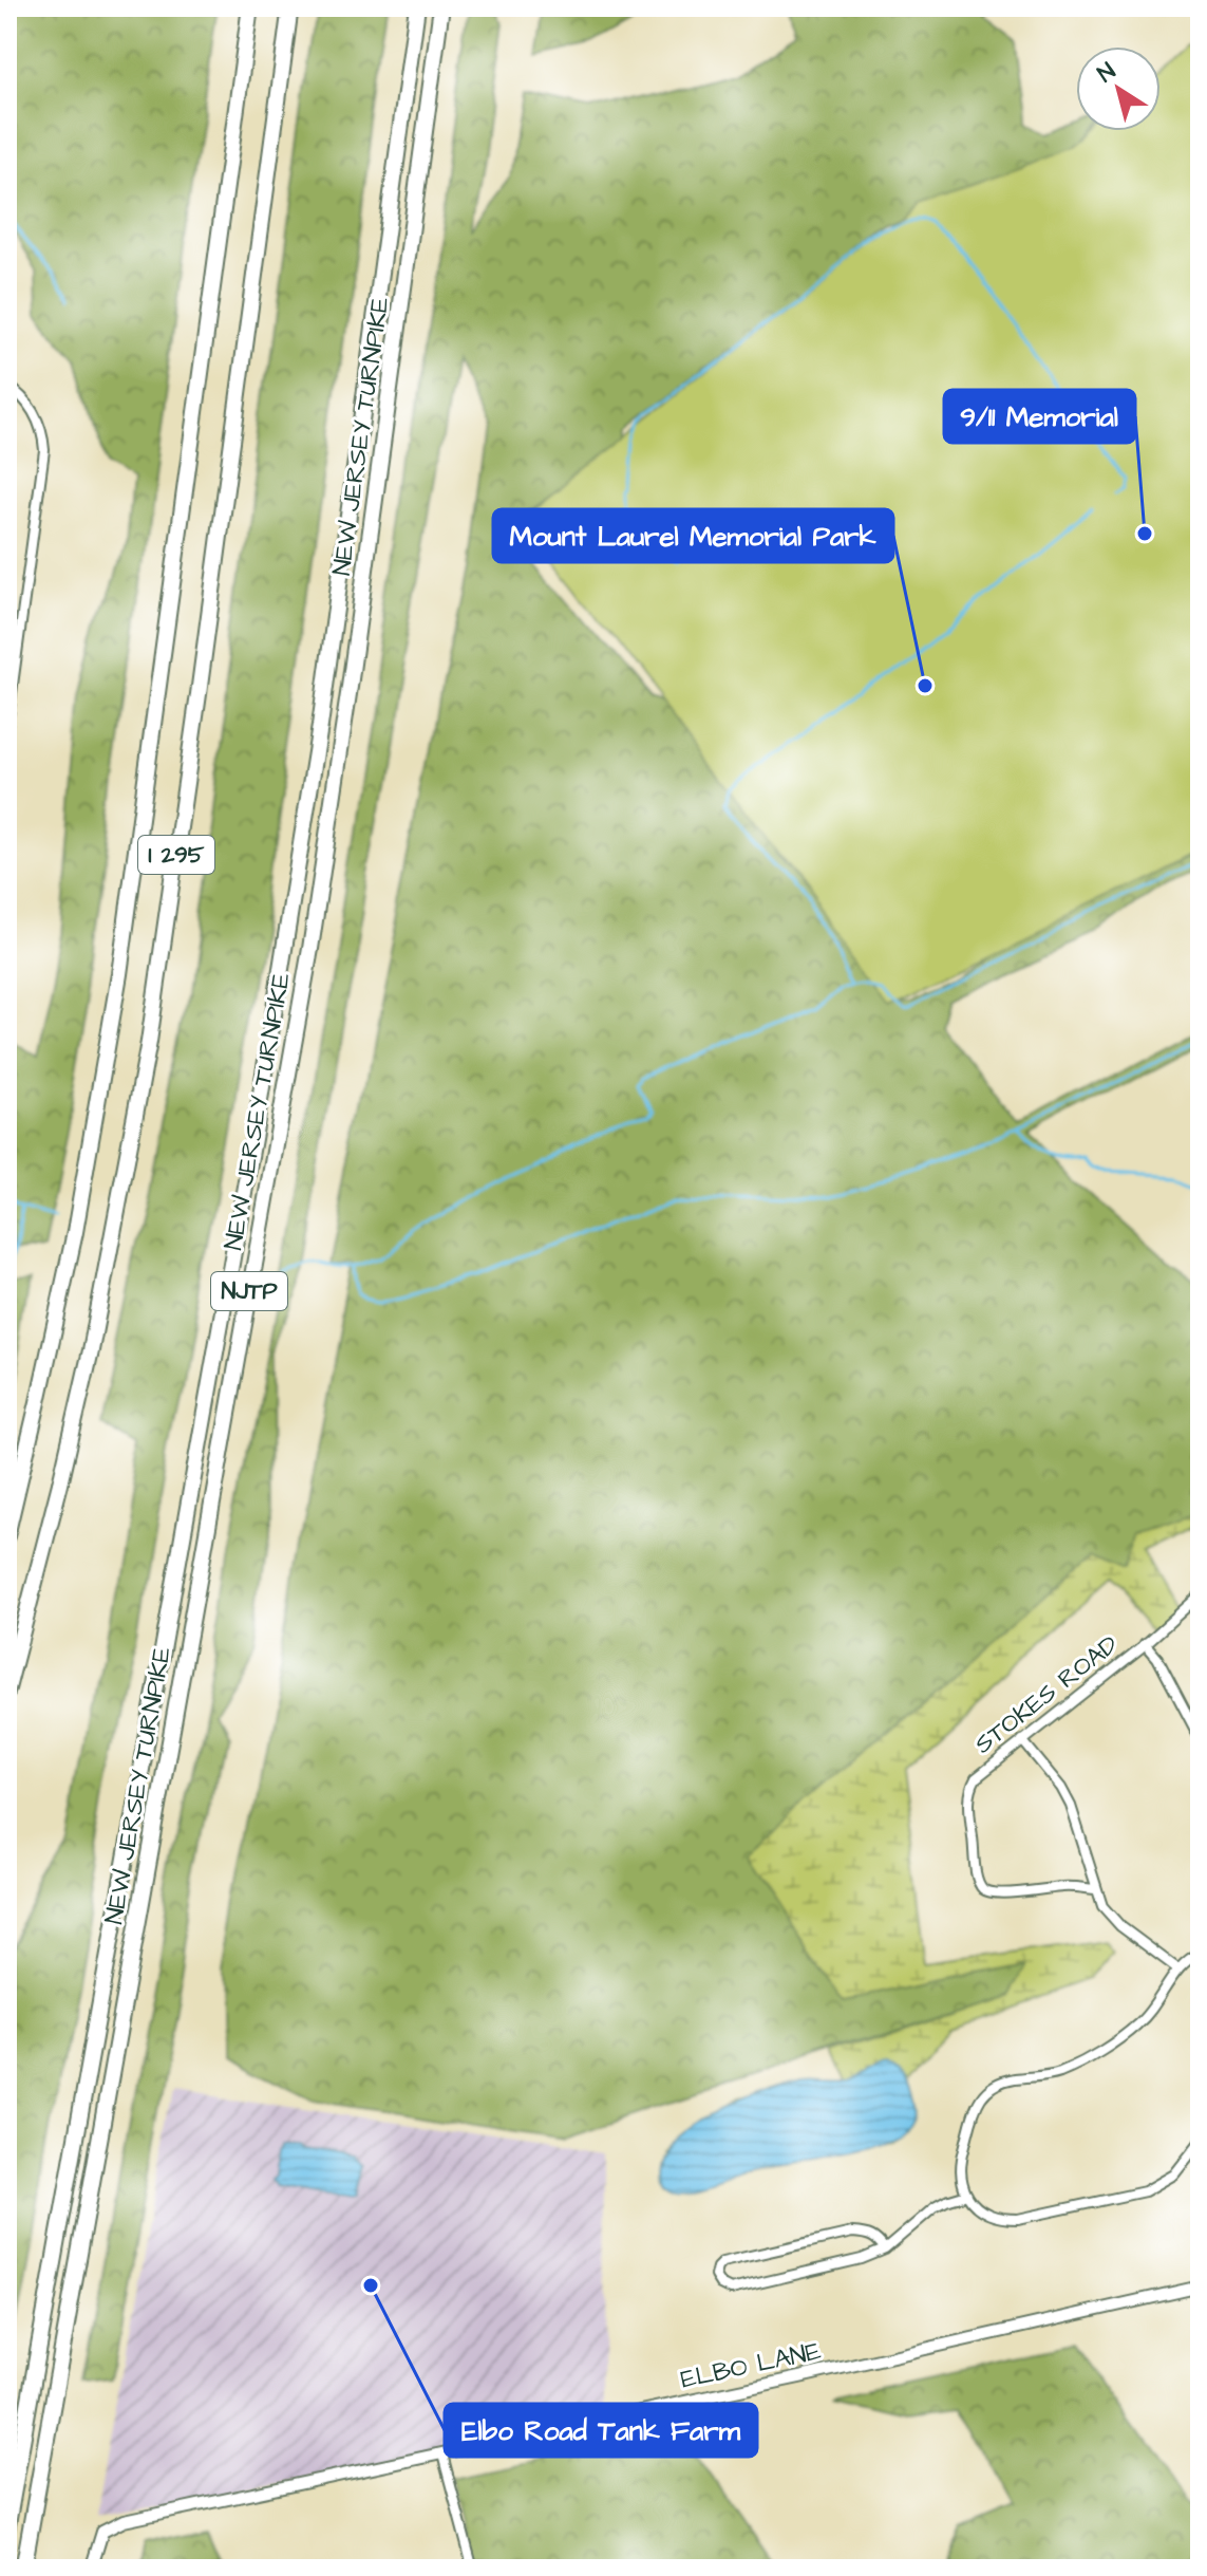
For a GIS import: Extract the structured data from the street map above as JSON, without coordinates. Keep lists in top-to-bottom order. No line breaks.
{"streets":{"highway":["NEW JERSEY TURNPIKE","I 295","NJTP"],"street":["STOKES ROAD","ELBO LANE"]},"places":["9/11 Memorial","Mount Laurel Memorial Park","Elbo Road Tank Farm"],"north":"top left"}
